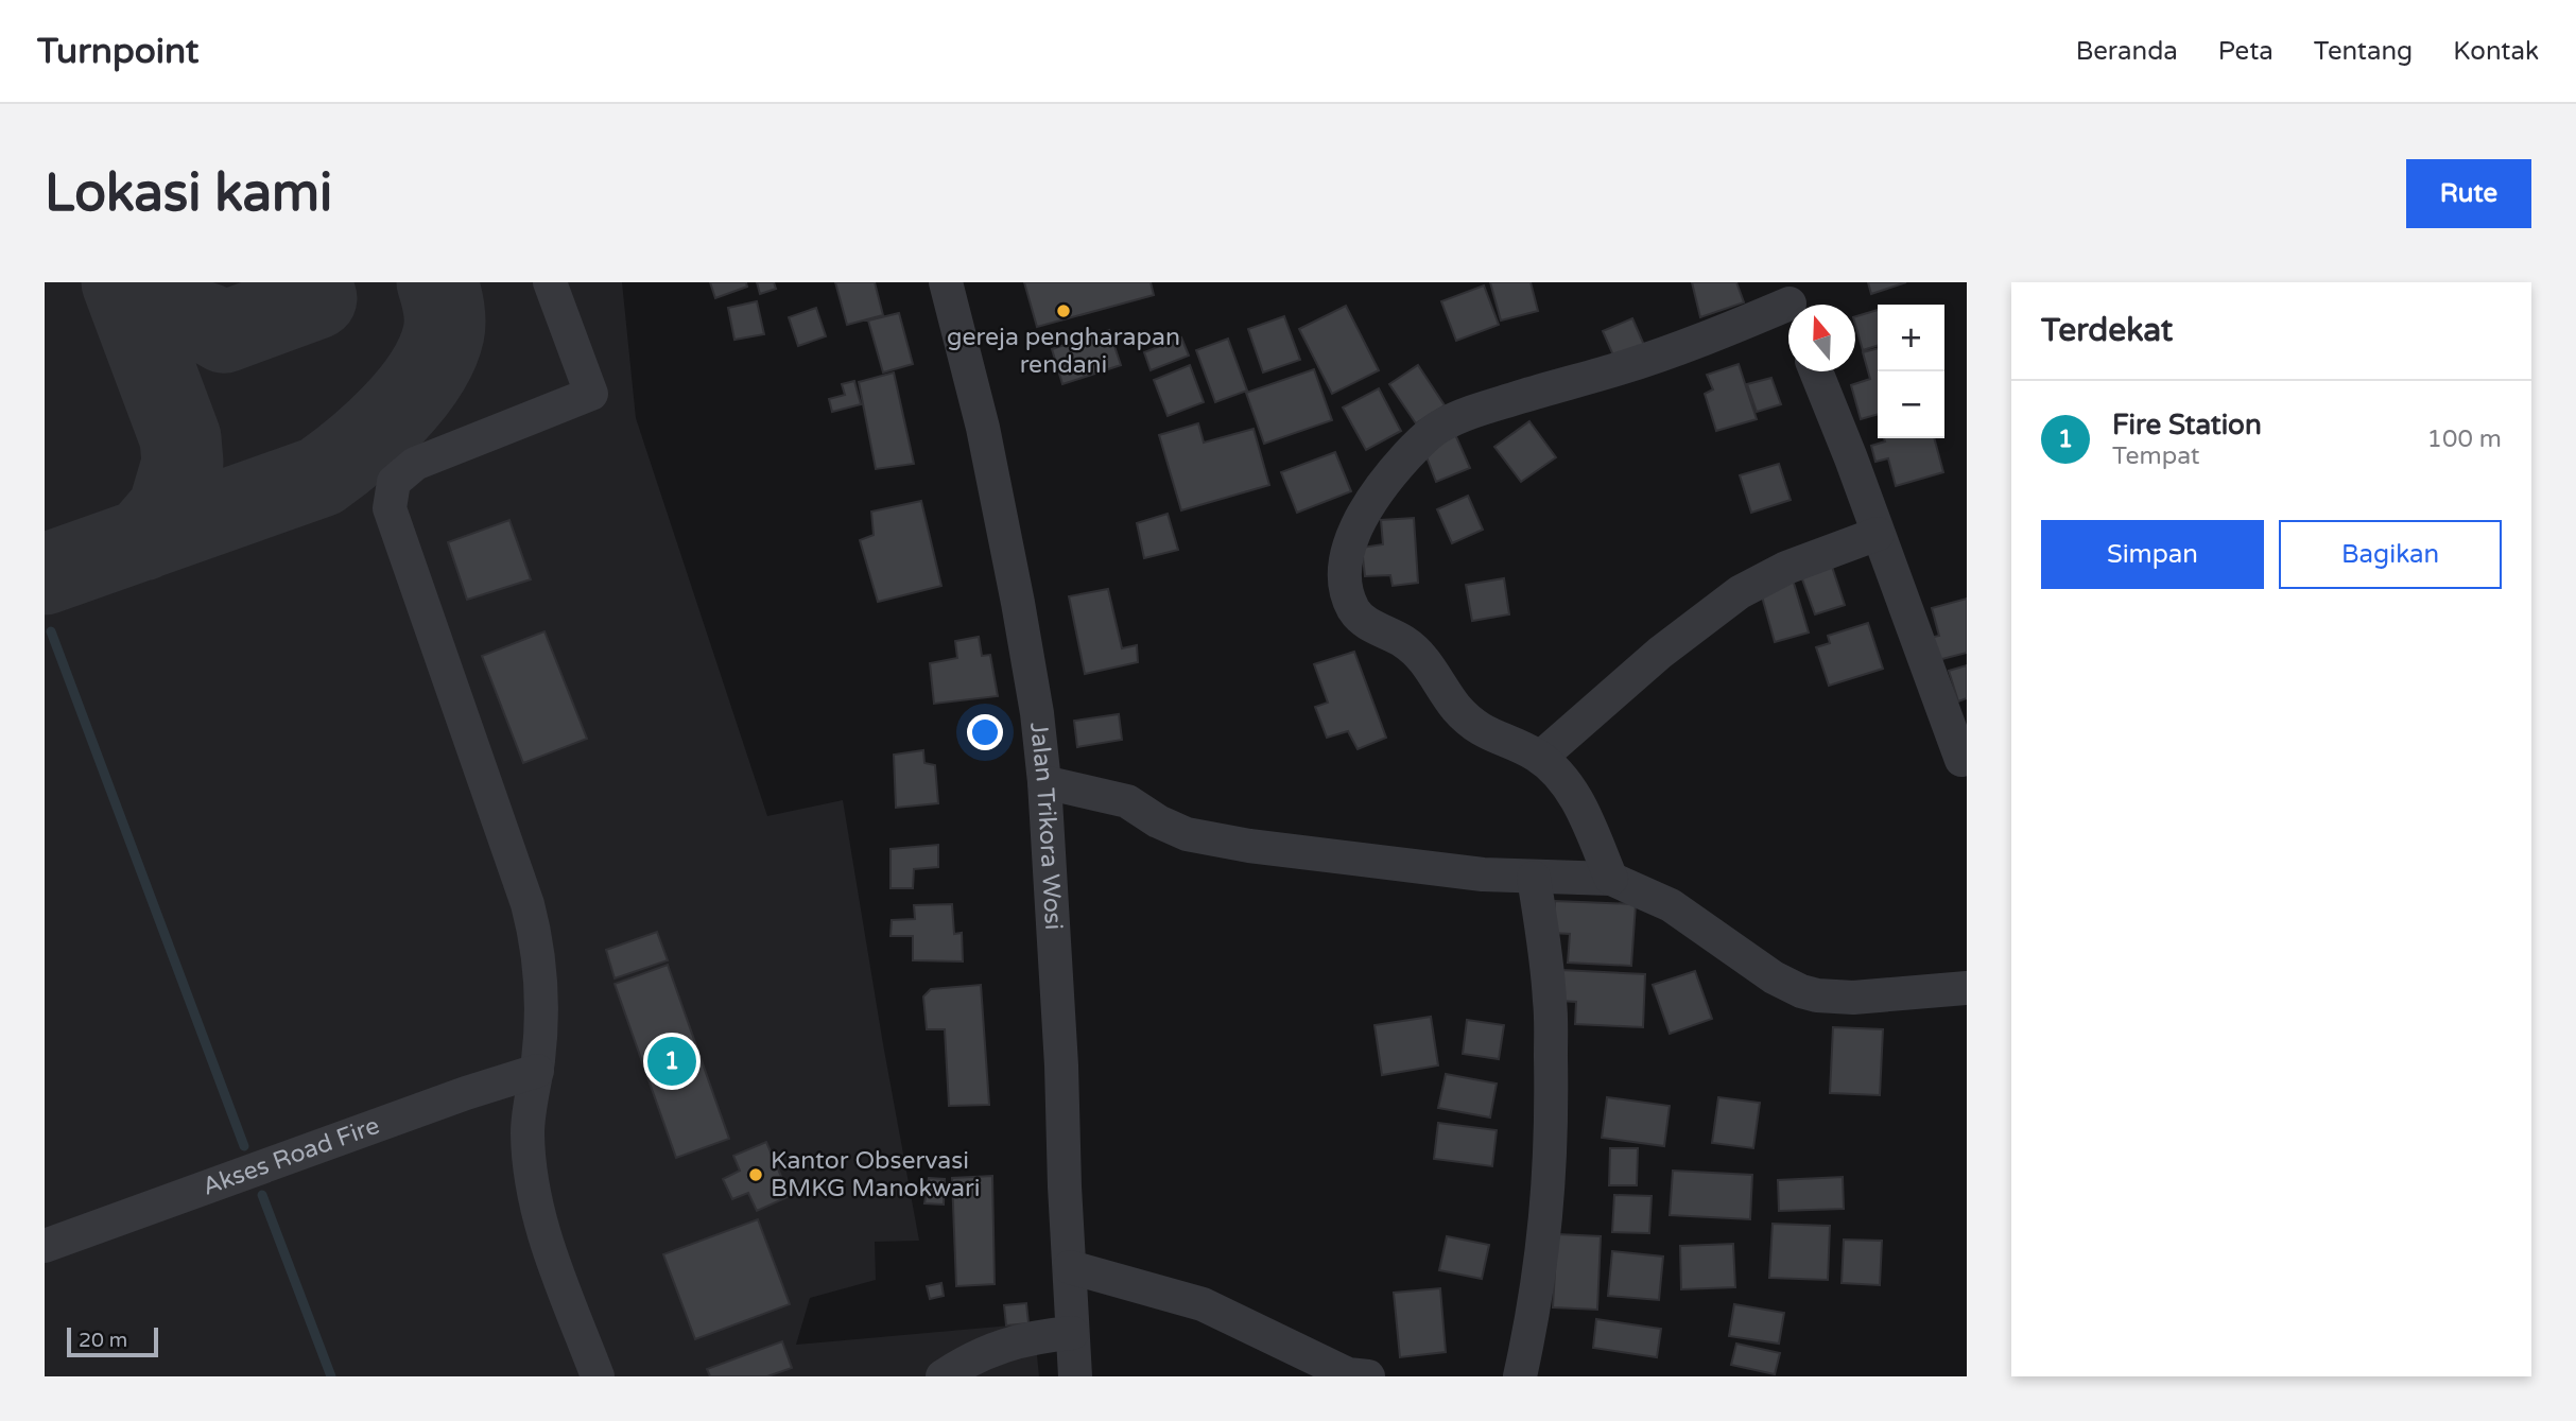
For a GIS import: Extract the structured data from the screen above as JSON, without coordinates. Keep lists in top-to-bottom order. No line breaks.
{"streets":{"street":["Jalan Trikora Wosi","Akses Road Fire"]},"places":["gereja pengharapan rendani","Kantor Observasi BMKG Manokwari"],"scale_bar":"20 m","north":"top","page":{"header":"Turnpoint","nav":["Beranda","Peta","Tentang","Kontak"],"buttons":["Rute",["Simpan","Bagikan"]],"title":"Lokasi kami","heading":"Terdekat","map_buttons":["+","−"],"list":[{"mark":"1","name":"Fire Station","note":"Tempat","value":"100 m"}],"pins":"1","scale":"20 m"}}
